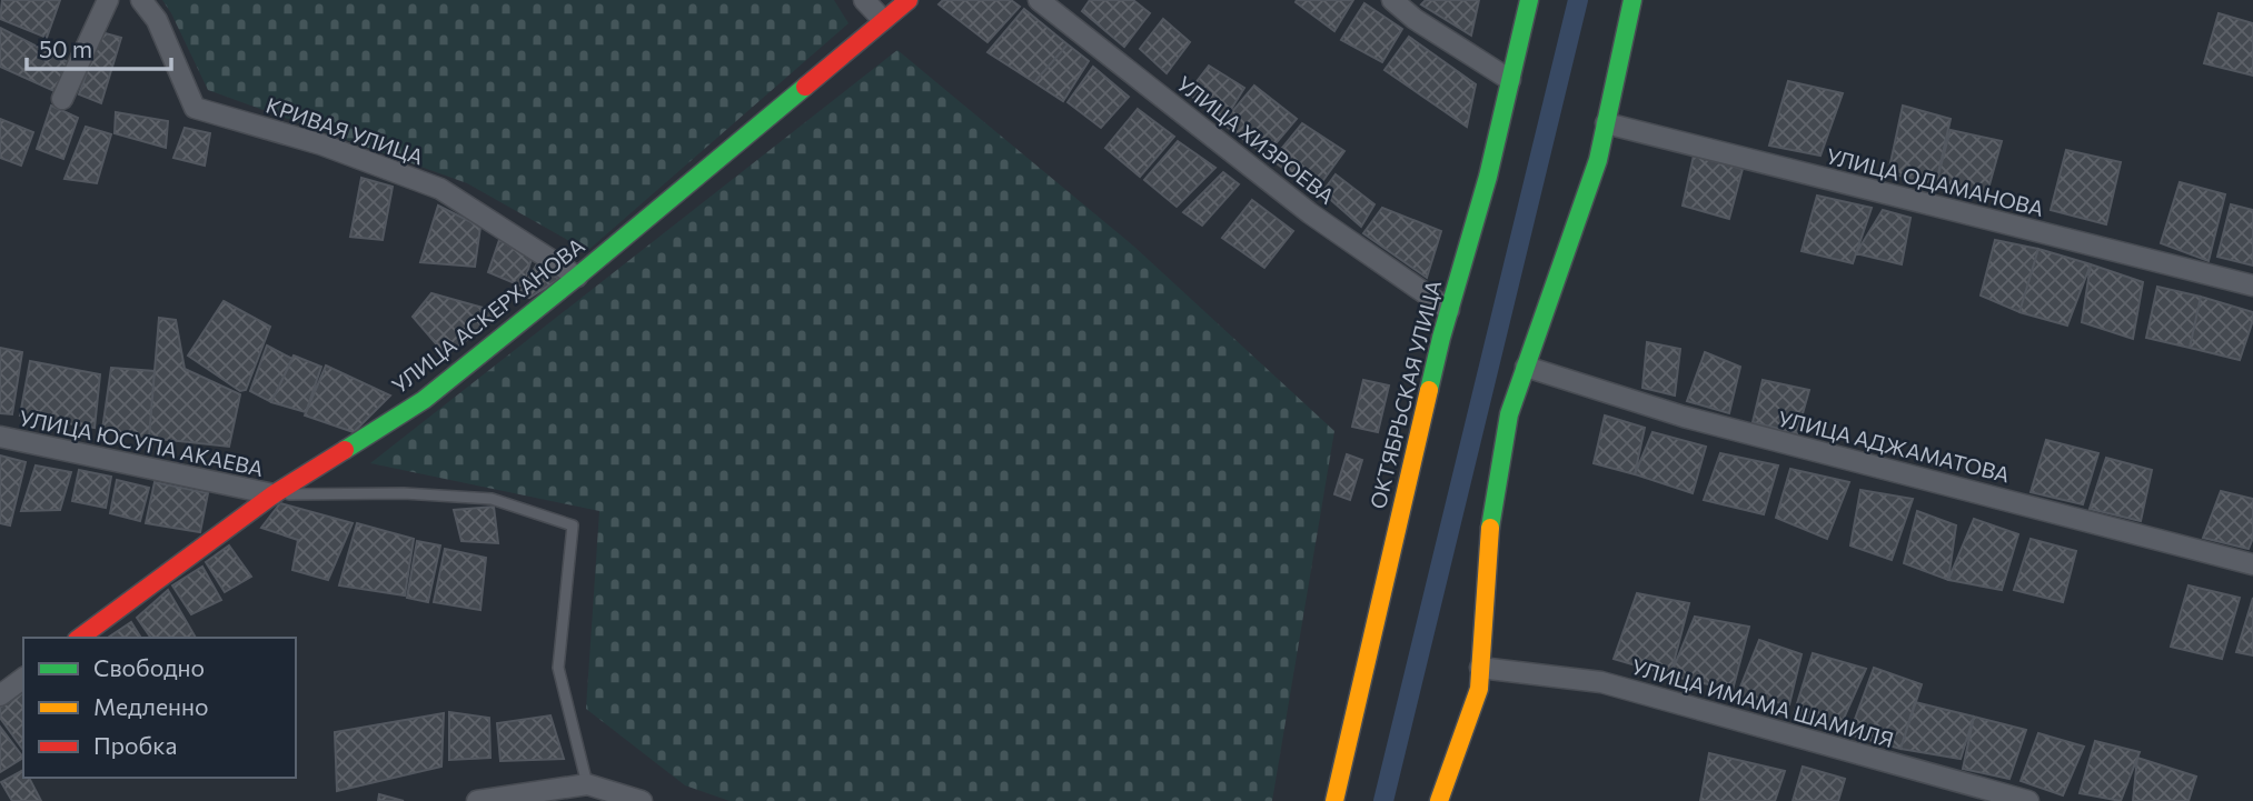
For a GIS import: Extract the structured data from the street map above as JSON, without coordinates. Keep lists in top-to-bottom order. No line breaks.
{"streets":{"street":["КРИВАЯ УЛИЦА","УЛИЦА ХИЗРОЕВА","УЛИЦА ОДАМАНОВА","УЛИЦА АСКЕРХАНОВА","ОКТЯБРЬСКАЯ УЛИЦА","УЛИЦА ЮСУПА АКАЕВА","УЛИЦА АДЖАМАТОВА","УЛИЦА ИМАМА ШАМИЛЯ"]},"crossings":[["КРИВАЯ УЛИЦА","УЛИЦА АСКЕРХАНОВА"],["УЛИЦА ХИЗРОЕВА","ОКТЯБРЬСКАЯ УЛИЦА"],["УЛИЦА АСКЕРХАНОВА","УЛИЦА ЮСУПА АКАЕВА"]],"legend":["Свободно","Медленно","Пробка"],"scale_bar":"50 m"}
